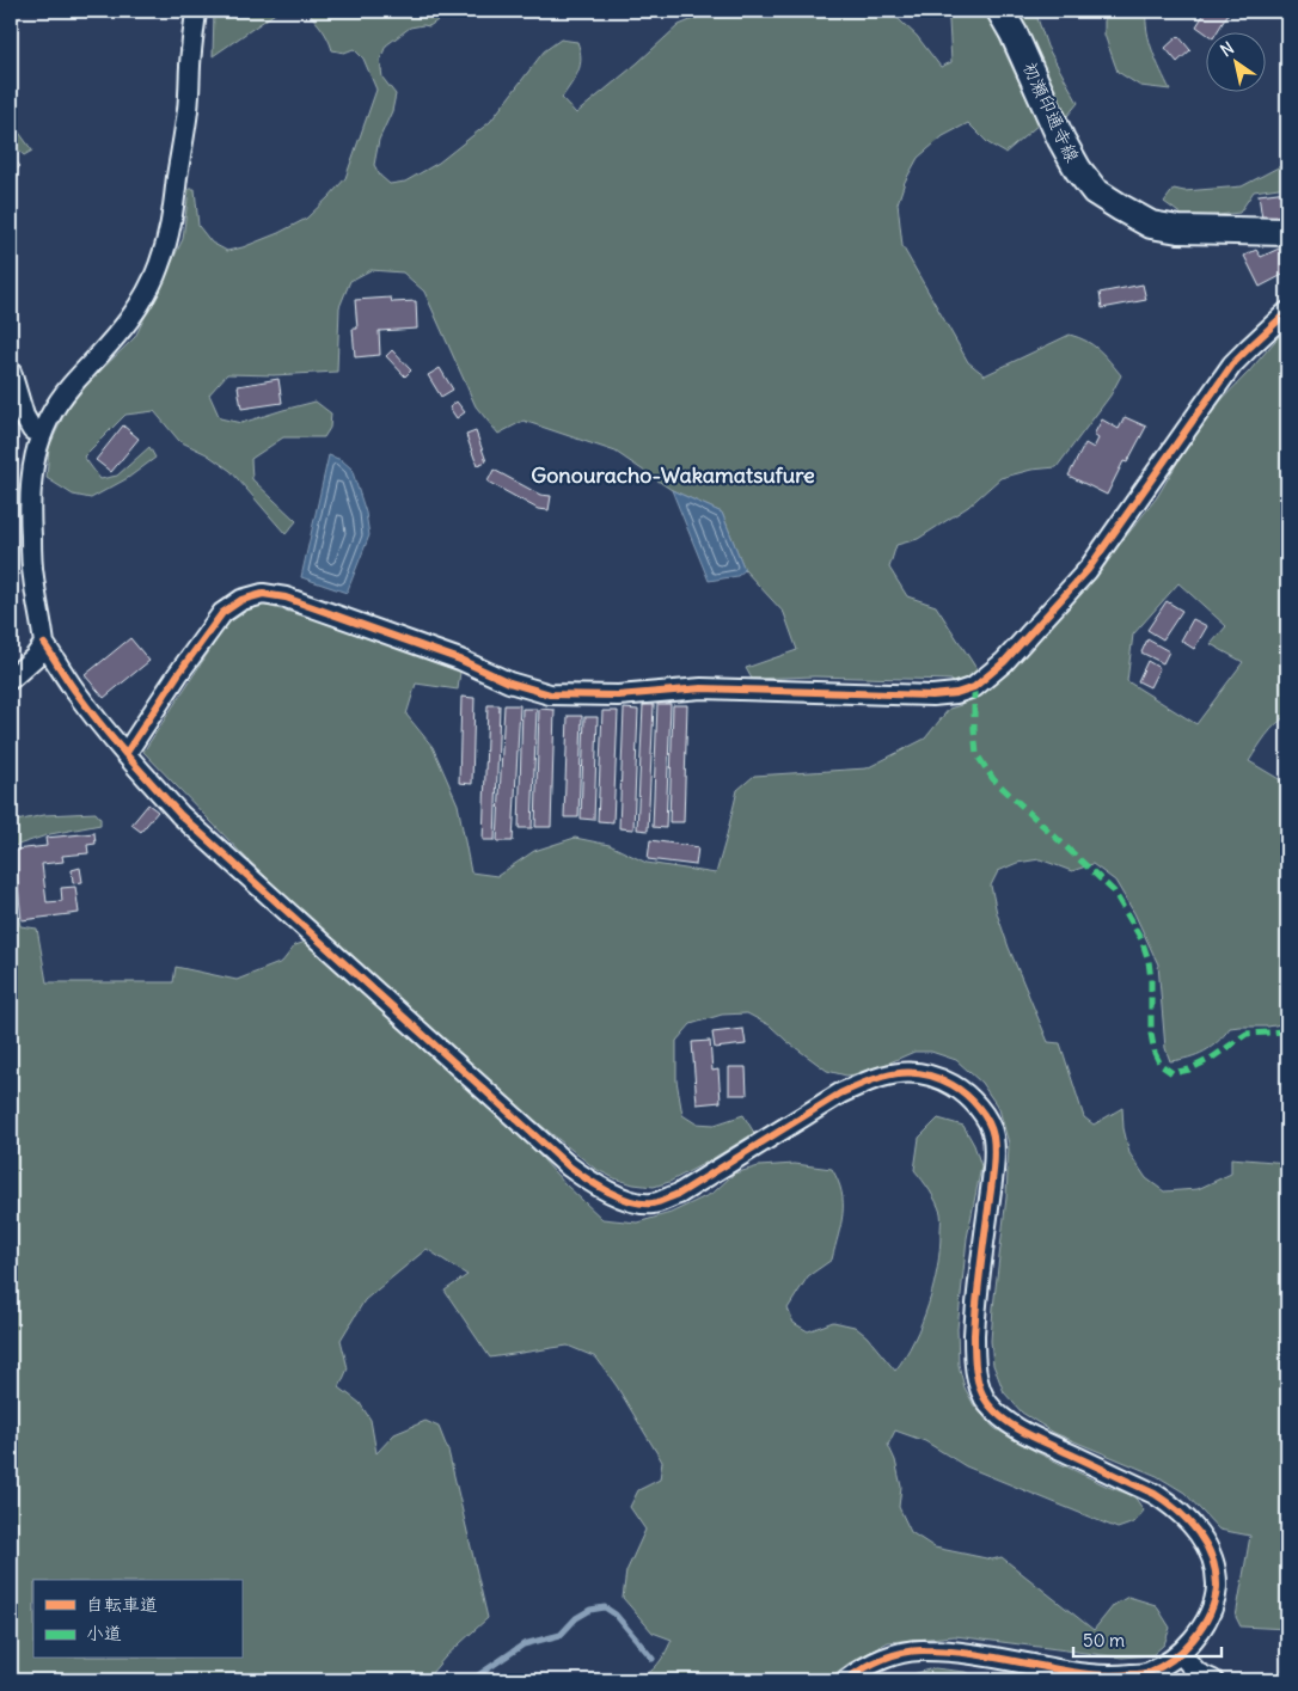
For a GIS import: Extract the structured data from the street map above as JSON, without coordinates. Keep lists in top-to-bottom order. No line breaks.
{"streets":{"main road":["初瀬印通寺線"]},"districts":["Gonouracho-Wakamatsufure"],"legend":["自転車道","小道"],"scale_bar":"50 m","north":"top left"}
